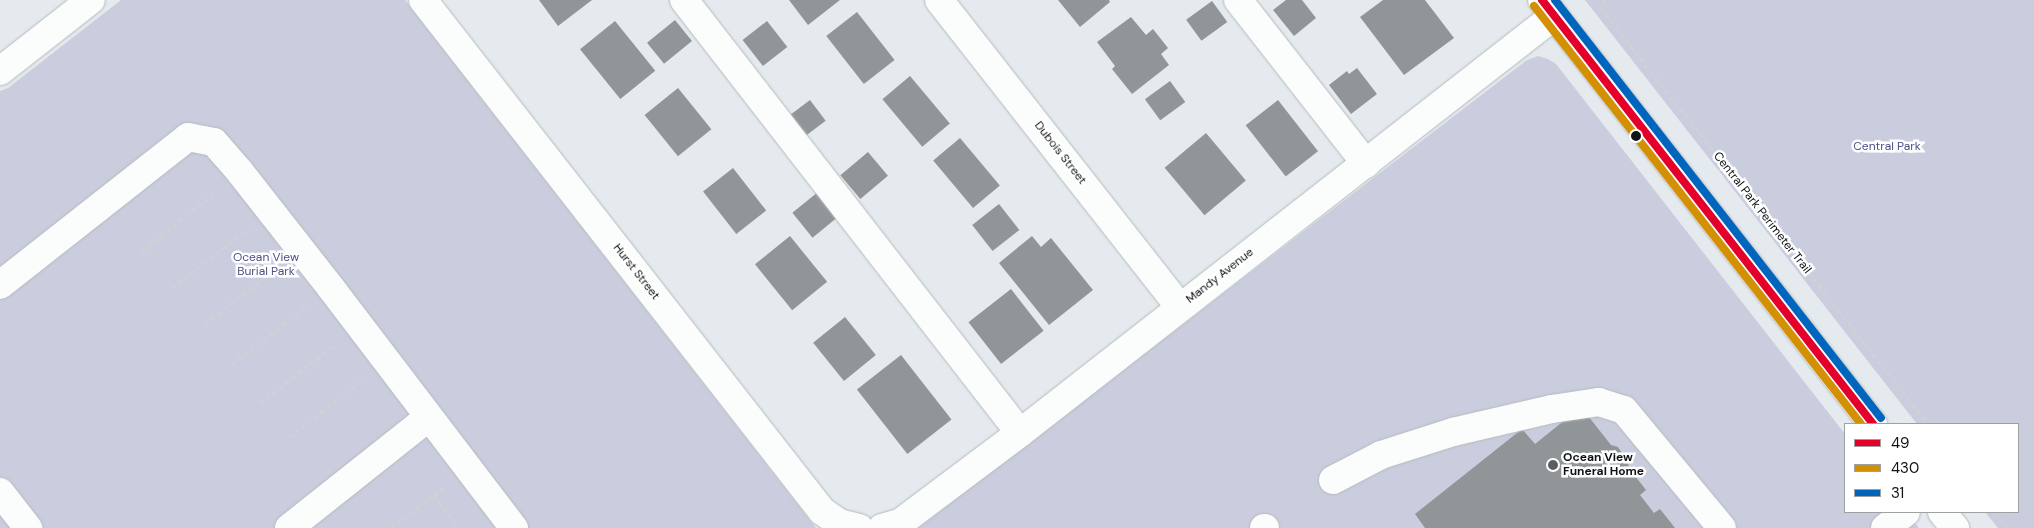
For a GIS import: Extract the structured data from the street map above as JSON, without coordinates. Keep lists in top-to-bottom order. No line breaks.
{"streets":{"street":["Dubois Street","Hurst Street","Mandy Avenue"],"path":["Central Park Perimeter Trail"]},"crossings":[["Dubois Street","Mandy Avenue"]],"parks":["Central Park","Ocean View Burial Park"],"places":["Ocean View Funeral Home"],"lines":["transit line 49","transit line 31","transit line 430"],"legend":["49","430","31"]}
